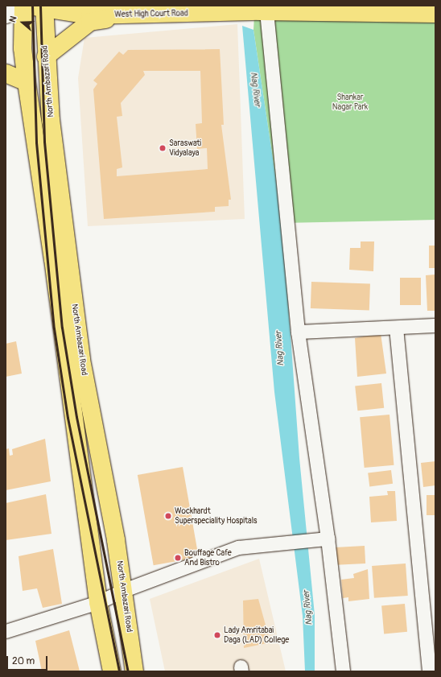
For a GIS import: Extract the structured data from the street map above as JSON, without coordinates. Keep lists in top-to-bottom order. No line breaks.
{"streets":{"main road":["West High Court Road","North Ambazari Road"]},"crossings":[["West High Court Road","North Ambazari Road"]],"water":["Nag River"],"parks":["Shankar Nagar Park"],"places":["Saraswati Vidyalaya","Wockhardt Superspeciality Hospitals","Bouffage Cafe And Bistro","Lady Amritabai Daga (LAD) College"],"scale_bar":"20 m","north":"left"}
